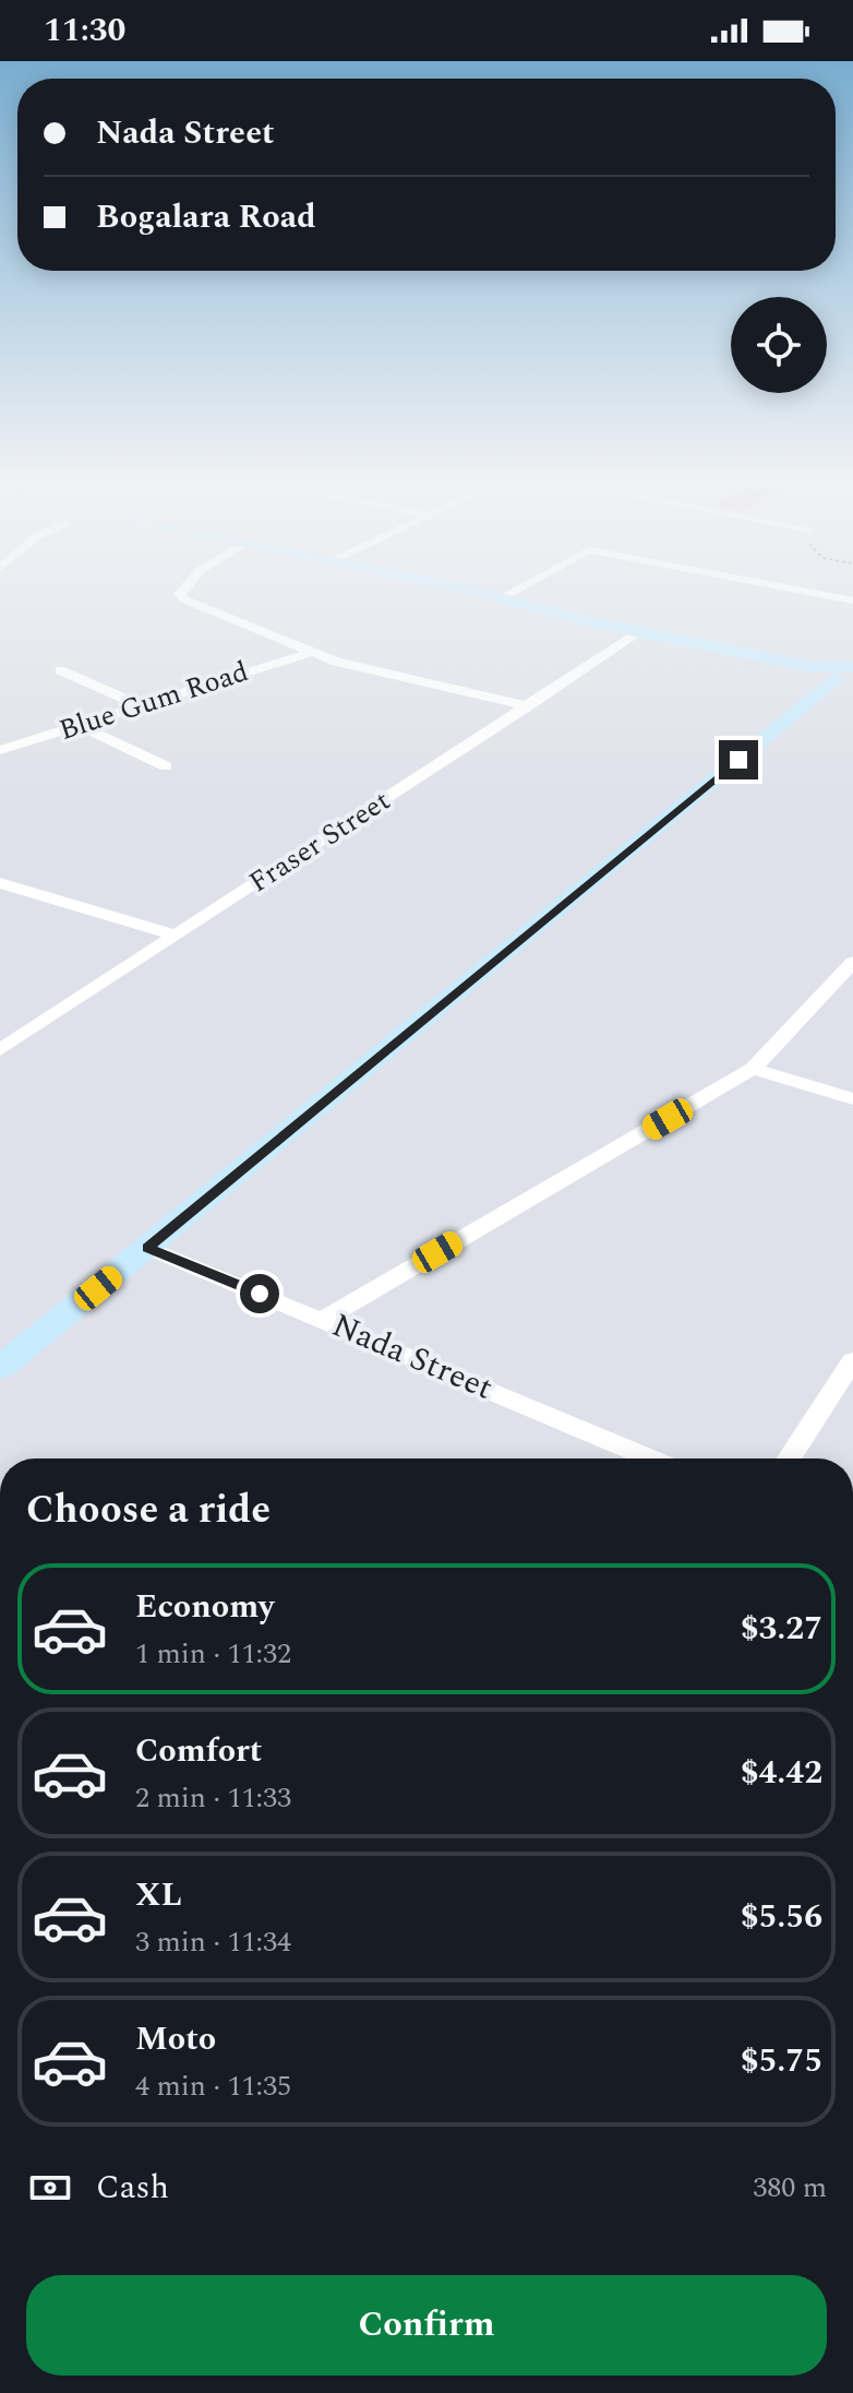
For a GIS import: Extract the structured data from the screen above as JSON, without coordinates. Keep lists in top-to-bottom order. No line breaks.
{"streets":{"street":["Blue Gum Road","Fraser Street","Nada Street"]},"page":{"status":"11:30","banner":["Nada Street","Bogalara Road"],"heading":"Choose a ride","list":[{"name":"Economy","note":"1 min · 11:32","value":"$3.27"},{"name":"Comfort","note":"2 min · 11:33","value":"$4.42"},{"name":"XL","note":"3 min · 11:34","value":"$5.56"},{"name":"Moto","note":"4 min · 11:35","value":"$5.75"}],"pay":["Cash","380 m"],"buttons":"Confirm"}}
